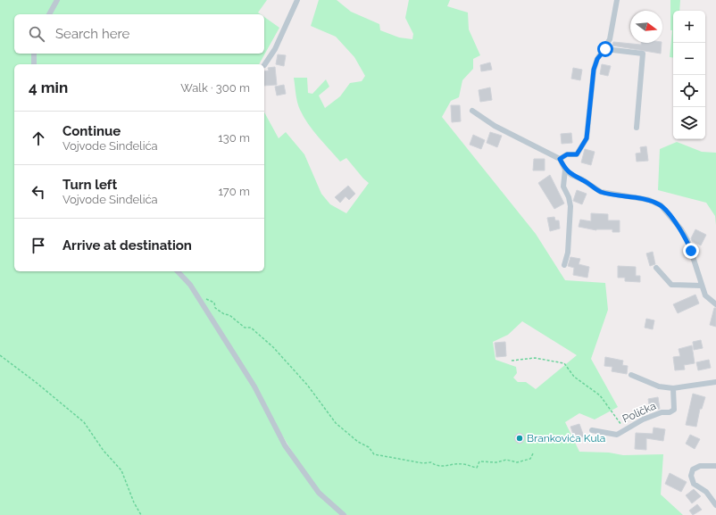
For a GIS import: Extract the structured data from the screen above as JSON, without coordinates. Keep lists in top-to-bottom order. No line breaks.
{"streets":{"street":["Polička"]},"places":["Brankovića Kula"],"north":"right","page":{"map_buttons":["+","−"],"search":"Search here","heading":["4 min","Walk · 300 m"],"list":[["Continue","Vojvode Sinđelića","130 m"],["Turn left","Vojvode Sinđelića","170 m"],"Arrive at destination"]}}
